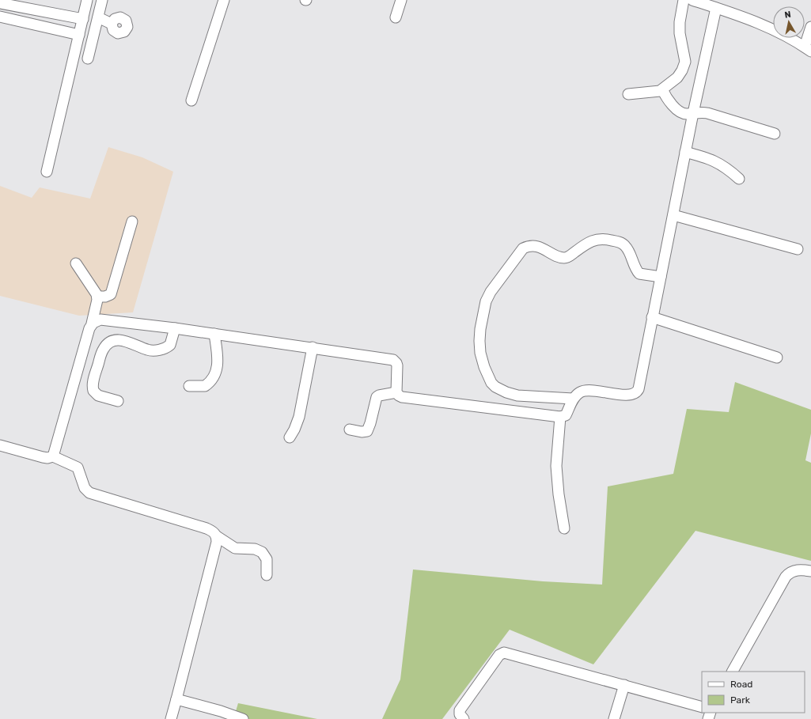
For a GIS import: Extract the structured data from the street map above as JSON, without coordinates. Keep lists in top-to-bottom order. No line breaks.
{"legend":["Road","Park"],"north":"top"}
